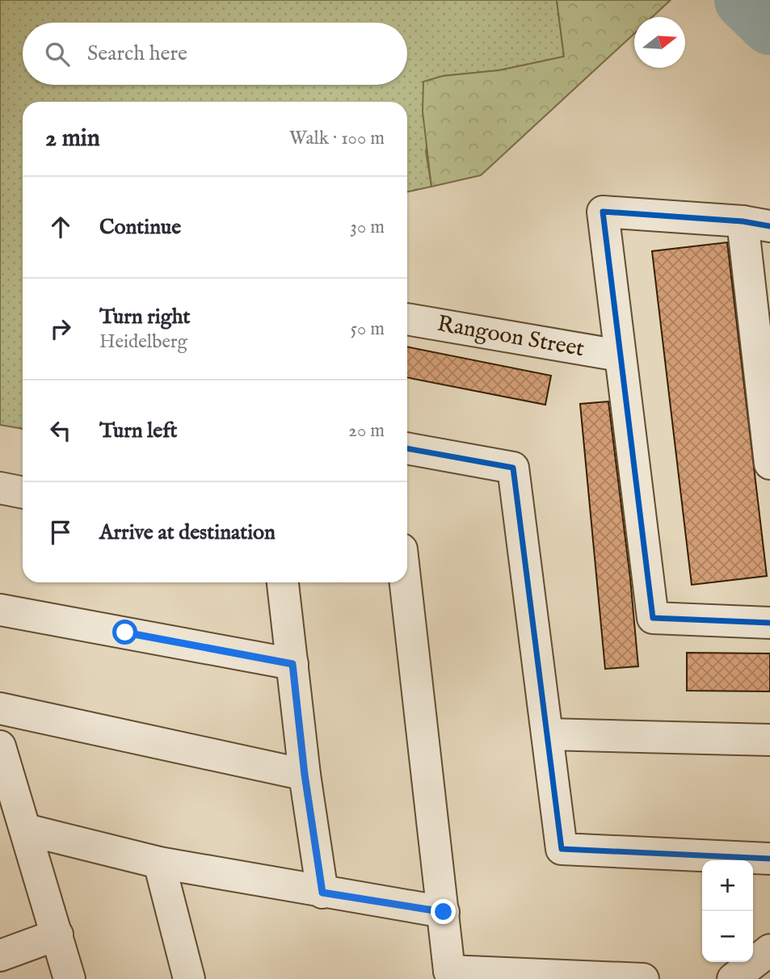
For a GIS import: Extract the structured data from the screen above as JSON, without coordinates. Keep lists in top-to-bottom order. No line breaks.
{"streets":{"street":["Rangoon Street"]},"north":"right","page":{"search":"Search here","heading":["2 min","Walk · 100 m"],"list":[["Continue","30 m"],["Turn right","Heidelberg","50 m"],["Turn left","20 m"],"Arrive at destination"],"map_buttons":["+","−"]}}
